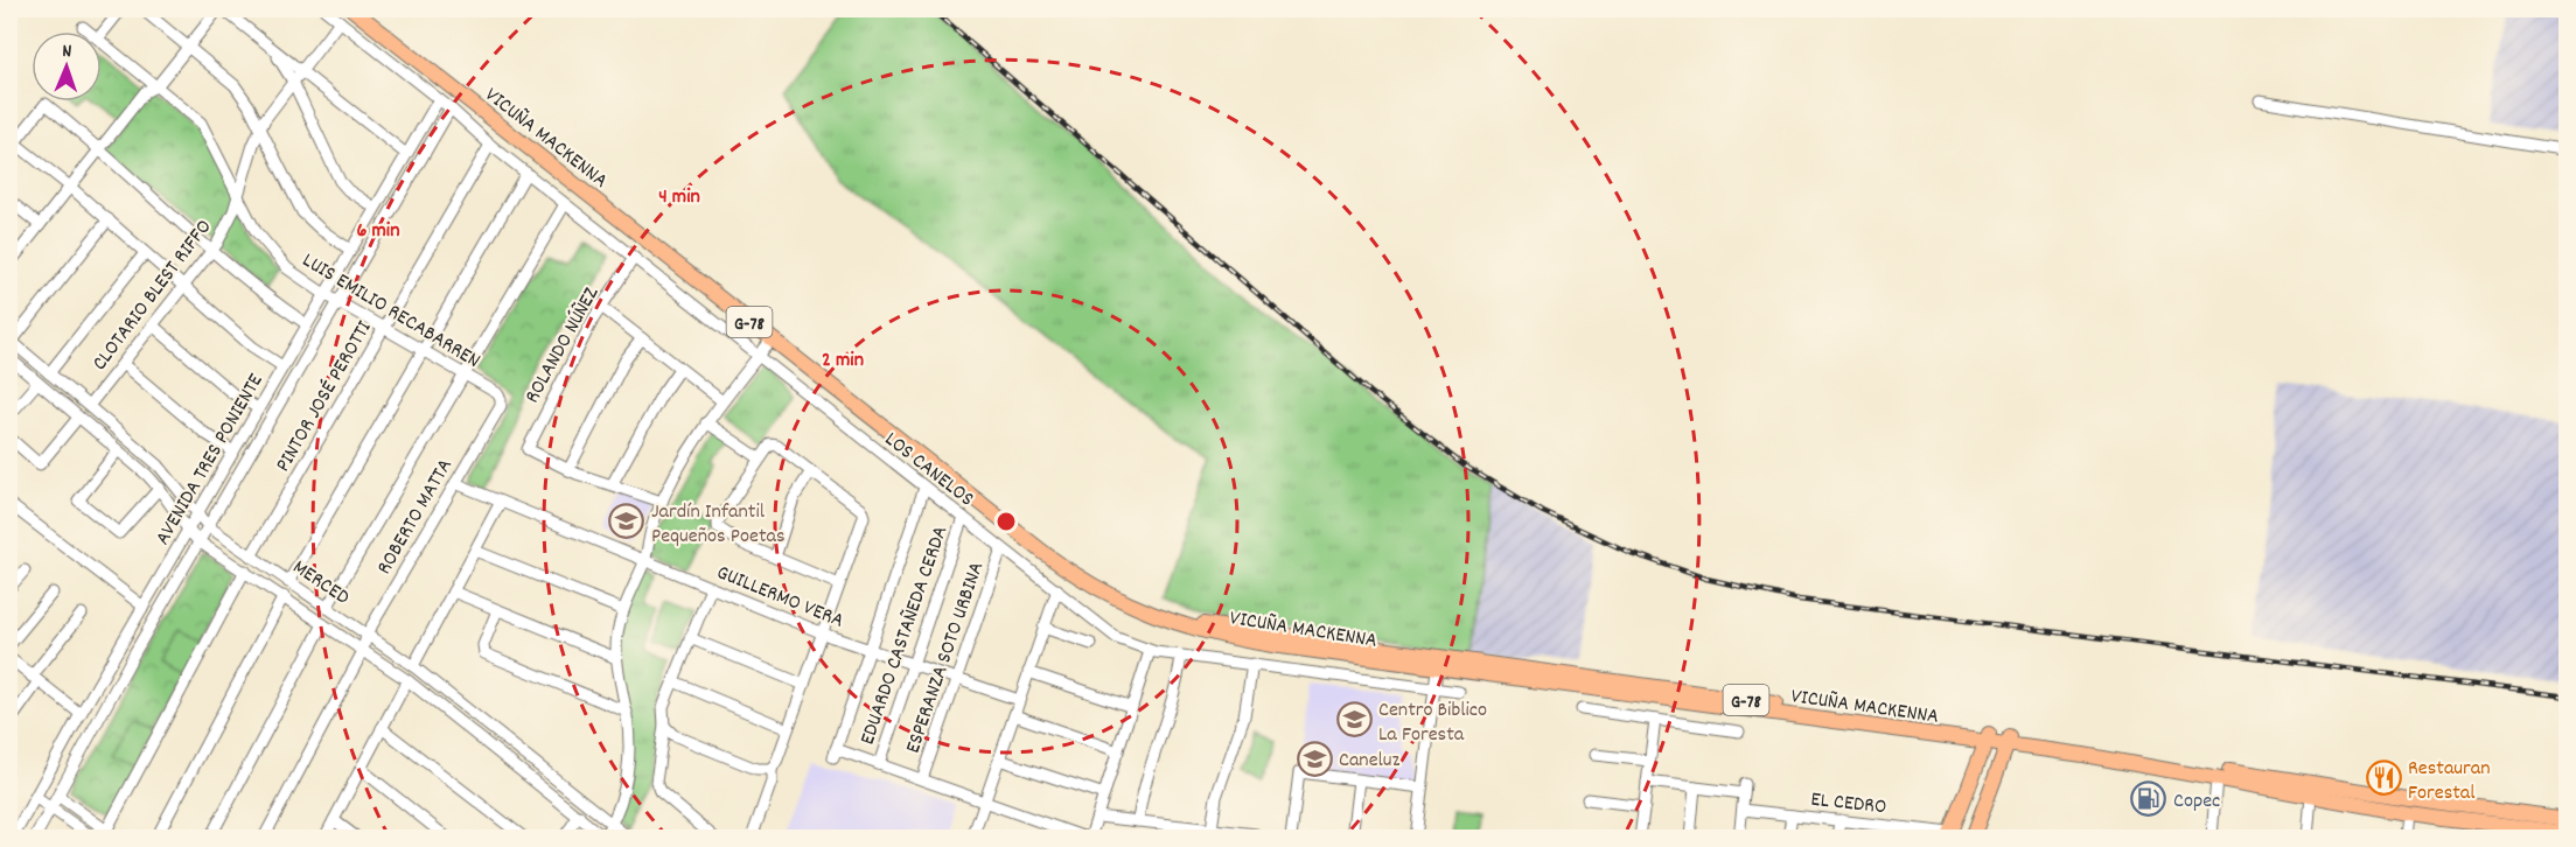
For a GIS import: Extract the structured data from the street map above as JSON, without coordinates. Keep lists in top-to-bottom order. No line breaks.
{"streets":{"main road":["VICUÑA MACKENNA","G-78"],"street":["CLOTARIO BLEST RIFFO","LUIS EMILIO RECABARREN","ROLANDO NÚÑEZ","PINTOR JOSÉ PEROTTI","AVENIDA TRES PONIENTE","LOS CANELOS","ROBERTO MATTA","MERCED","GUILLERMO VERA","EDUARDO CASTAÑEDA CERDA","ESPERANZA SOTO URBINA","EL CEDRO"]},"crossings":[["VICUÑA MACKENNA","CLOTARIO BLEST RIFFO"],["VICUÑA MACKENNA","AVENIDA TRES PONIENTE"],["VICUÑA MACKENNA","LOS CANELOS"],["CLOTARIO BLEST RIFFO","LUIS EMILIO RECABARREN"],["CLOTARIO BLEST RIFFO","MERCED"],["LUIS EMILIO RECABARREN","PINTOR JOSÉ PEROTTI"],["LUIS EMILIO RECABARREN","AVENIDA TRES PONIENTE"],["LUIS EMILIO RECABARREN","ROBERTO MATTA"],["ROLANDO NÚÑEZ","LOS CANELOS"],["PINTOR JOSÉ PEROTTI","LOS CANELOS"],["PINTOR JOSÉ PEROTTI","MERCED"],["AVENIDA TRES PONIENTE","LOS CANELOS"],["AVENIDA TRES PONIENTE","MERCED"],["LOS CANELOS","EDUARDO CASTAÑEDA CERDA"],["LOS CANELOS","ESPERANZA SOTO URBINA"],["ROBERTO MATTA","MERCED"],["ROBERTO MATTA","GUILLERMO VERA"],["GUILLERMO VERA","EDUARDO CASTAÑEDA CERDA"],["GUILLERMO VERA","ESPERANZA SOTO URBINA"]],"places":{"school or university":["Jardín Infantil Pequeños Poetas","Centro Biblico La Foresta","Caneluz"],"restaurant":["Restauran Forestal"],"fuel station":["Copec"]},"north":"top","rings":["4 min","6 min","2 min"]}
